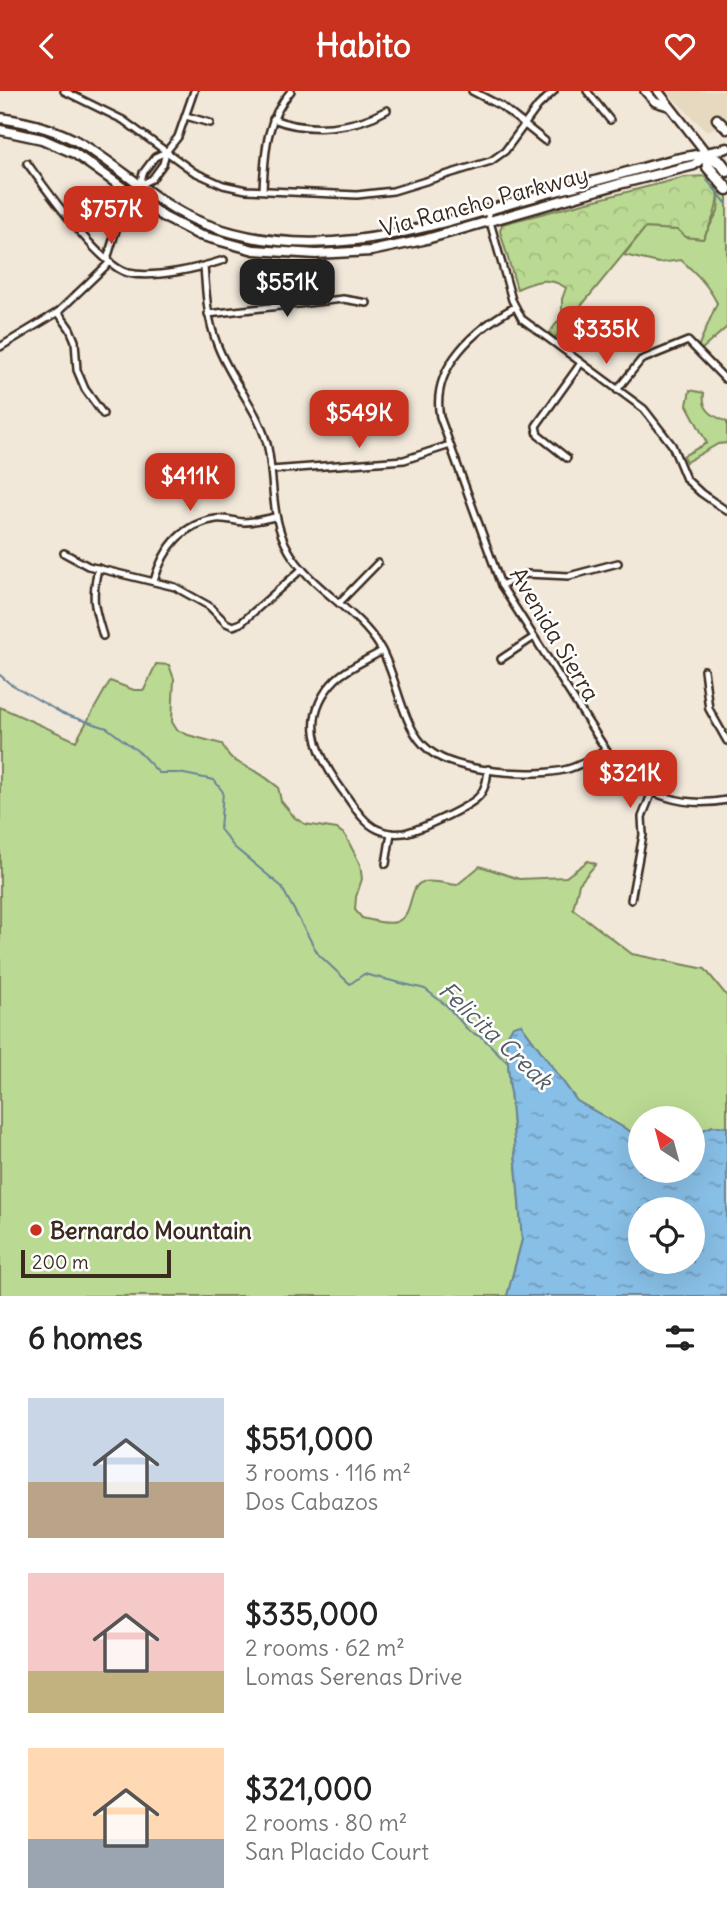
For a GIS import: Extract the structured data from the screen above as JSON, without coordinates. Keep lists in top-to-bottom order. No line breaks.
{"streets":{"main road":["Via Rancho Parkway"],"street":["Avenida Sierra"]},"water":["Felicita Creak"],"places":["Bernardo Mountain"],"scale_bar":"200 m","north":"top left","page":{"header":"Habito","price":["$757K","$551K","$335K","$549K","$411K","$321K"],"scale":"200 m","heading":"6 homes","list":[{"name":"$551,000","note":"3 rooms · 116 m² · Dos Cabazos"},{"name":"$335,000","note":"2 rooms · 62 m² · Lomas Serenas Drive"},{"name":"$321,000","note":"2 rooms · 80 m² · San Placido Court"}]}}
